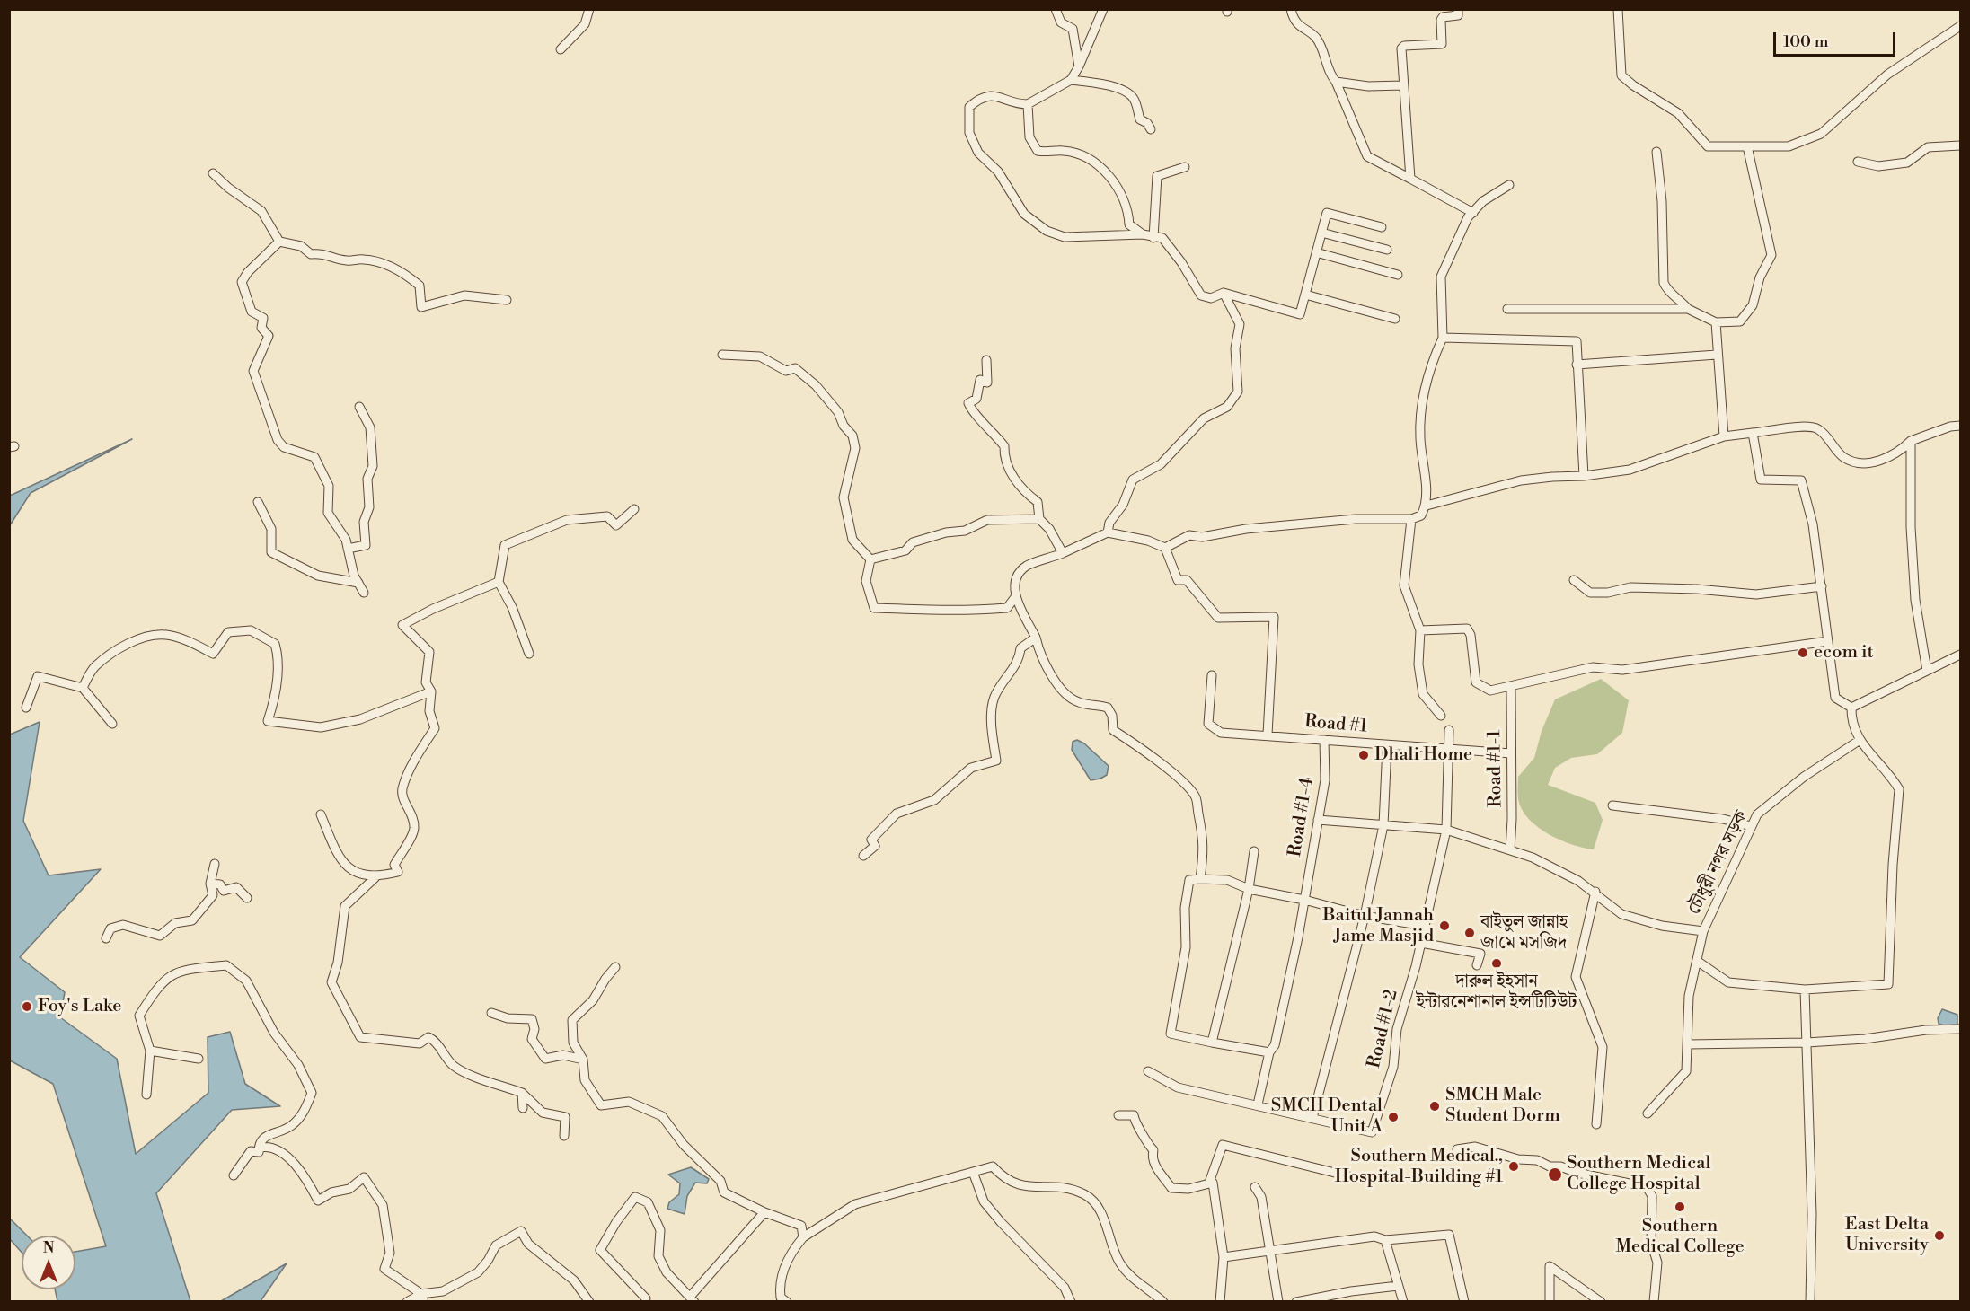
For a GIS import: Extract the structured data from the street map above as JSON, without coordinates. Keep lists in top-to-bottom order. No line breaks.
{"streets":{"street":["Road #1","Road #1-1","Road #1-4","চৌধুরী নগর সড়ক","Road #1-2"]},"crossings":[["Road #1","Road #1-1"],["Road #1","Road #1-4"],["Road #1-1","চৌধুরী নগর সড়ক"],["Road #1-4","চৌধুরী নগর সড়ক"],["চৌধুরী নগর সড়ক","Road #1-2"]],"places":["ecom it","Dhali Home","Baitul Jannah Jame Masjid","বাইতুল জান্নাহ জামে মসজিদ","দারুল ইহসান ইন্টারনেশানাল ইন্সটিটিউট","Foy's Lake","SMCH Male Student Dorm","SMCH Dental Unit A","Southern Medical., Hospital-Building #1","Southern Medical College Hospital","Southern Medical College","East Delta University"],"scale_bar":"100 m","north":"top"}
